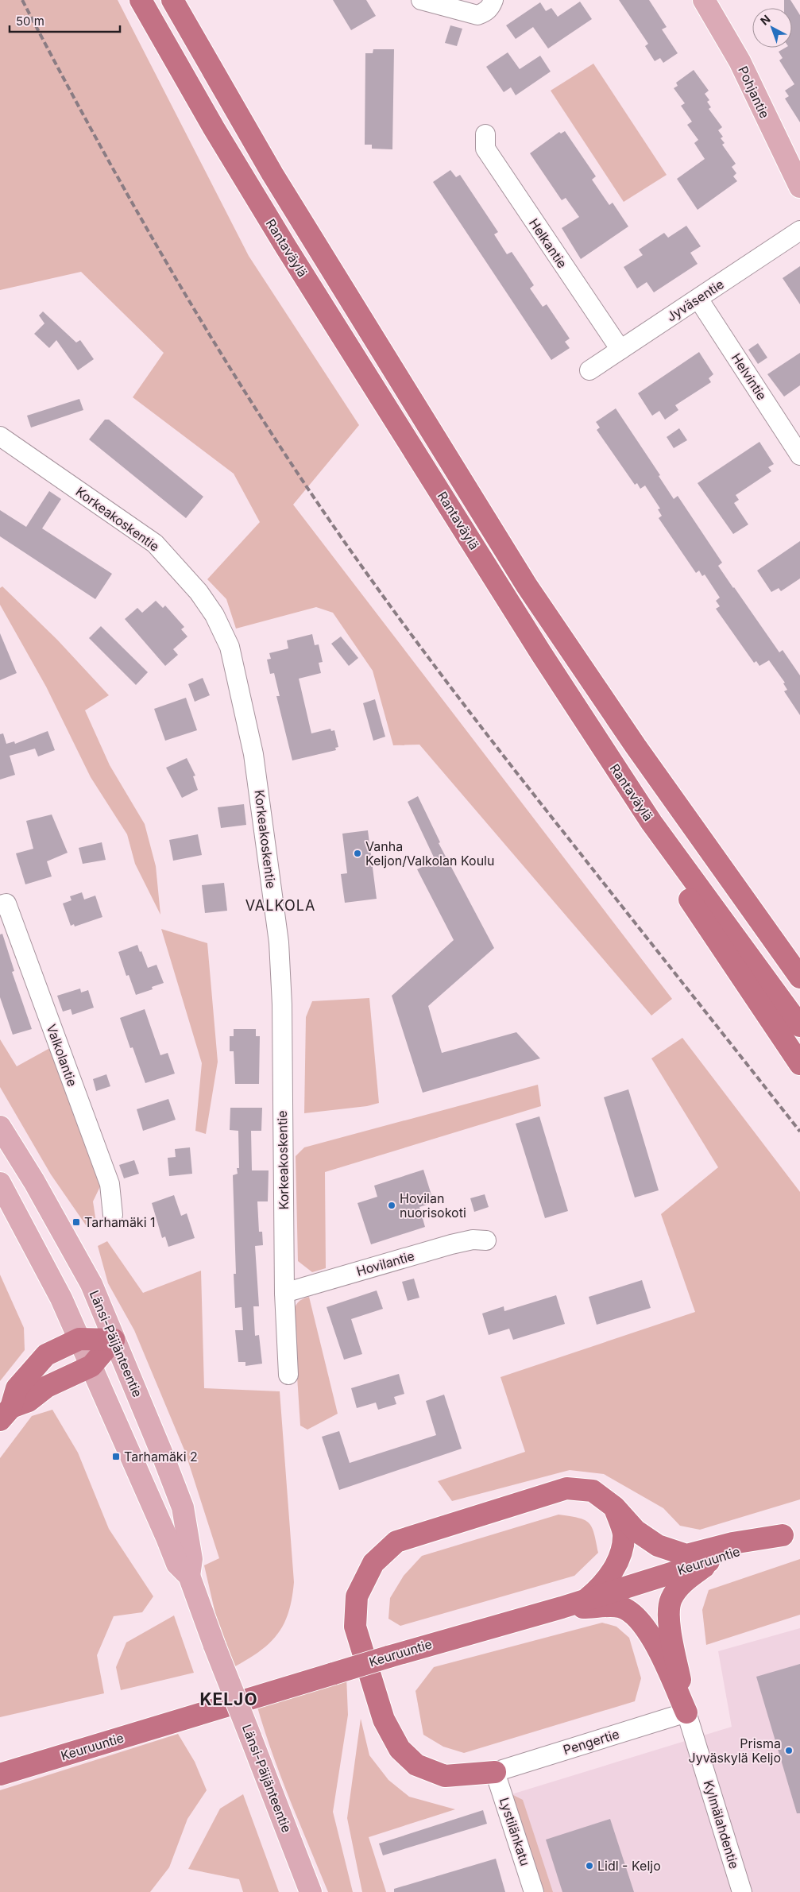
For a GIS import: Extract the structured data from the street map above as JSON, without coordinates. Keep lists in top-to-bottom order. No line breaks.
{"streets":{"highway":["Rantaväylä","Keuruuntie"],"main road":["Pohjantie","Länsi-Päijänteentie"],"street":["Helkantie","Jyväsentie","Helvintie","Korkeakoskentie","Valkolantie","Hovilantie","Pengertie","Kylmälahdentie","Lystilänkatu"]},"crossings":[["Helkantie","Jyväsentie"],["Jyväsentie","Helvintie"],["Korkeakoskentie","Hovilantie"],["Pengertie","Kylmälahdentie"],["Pengertie","Lystilänkatu"]],"districts":["VALKOLA","KELJO"],"places":{"other":["Vanha Keljon/Valkolan Koulu","Hovilan nuorisokoti","Prisma Jyväskylä Keljo","Lidl - Keljo"],"transit":["Tarhamäki 1","Tarhamäki 2"]},"scale_bar":"50 m","north":"top left"}
